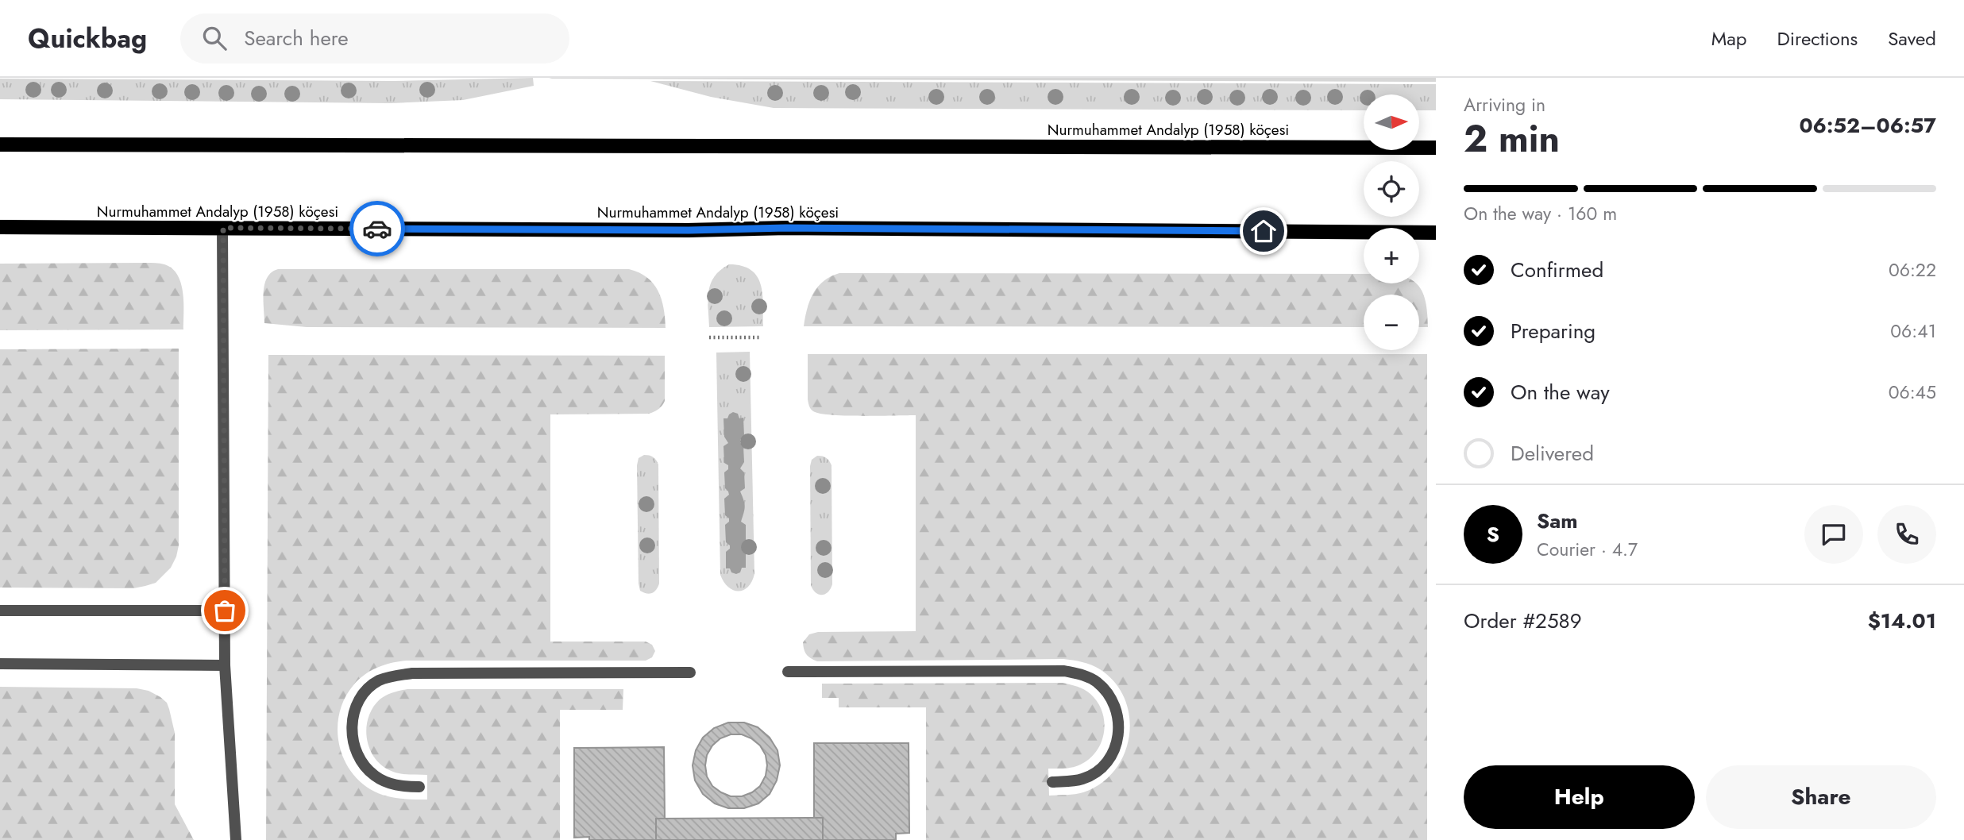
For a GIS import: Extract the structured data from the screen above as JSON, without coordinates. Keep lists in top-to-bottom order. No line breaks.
{"streets":{"main road":["Nurmuhammet Andalyp (1958) köçesi"]},"north":"right","page":{"header":"Quickbag","search":"Search here","nav":["Map","Directions","Saved"],"heading":["2 min","Arriving in","06:52–06:57"],"panel":["Sam","Courier · 4.7","Order #2589","$14.01"],"map_buttons":["+","−"],"bar":"On the way · 160 m","list":[["Confirmed","06:22"],["Preparing","06:41"],["On the way","06:45"],"Delivered"],"round":"S","buttons":["Help","Share"]}}
